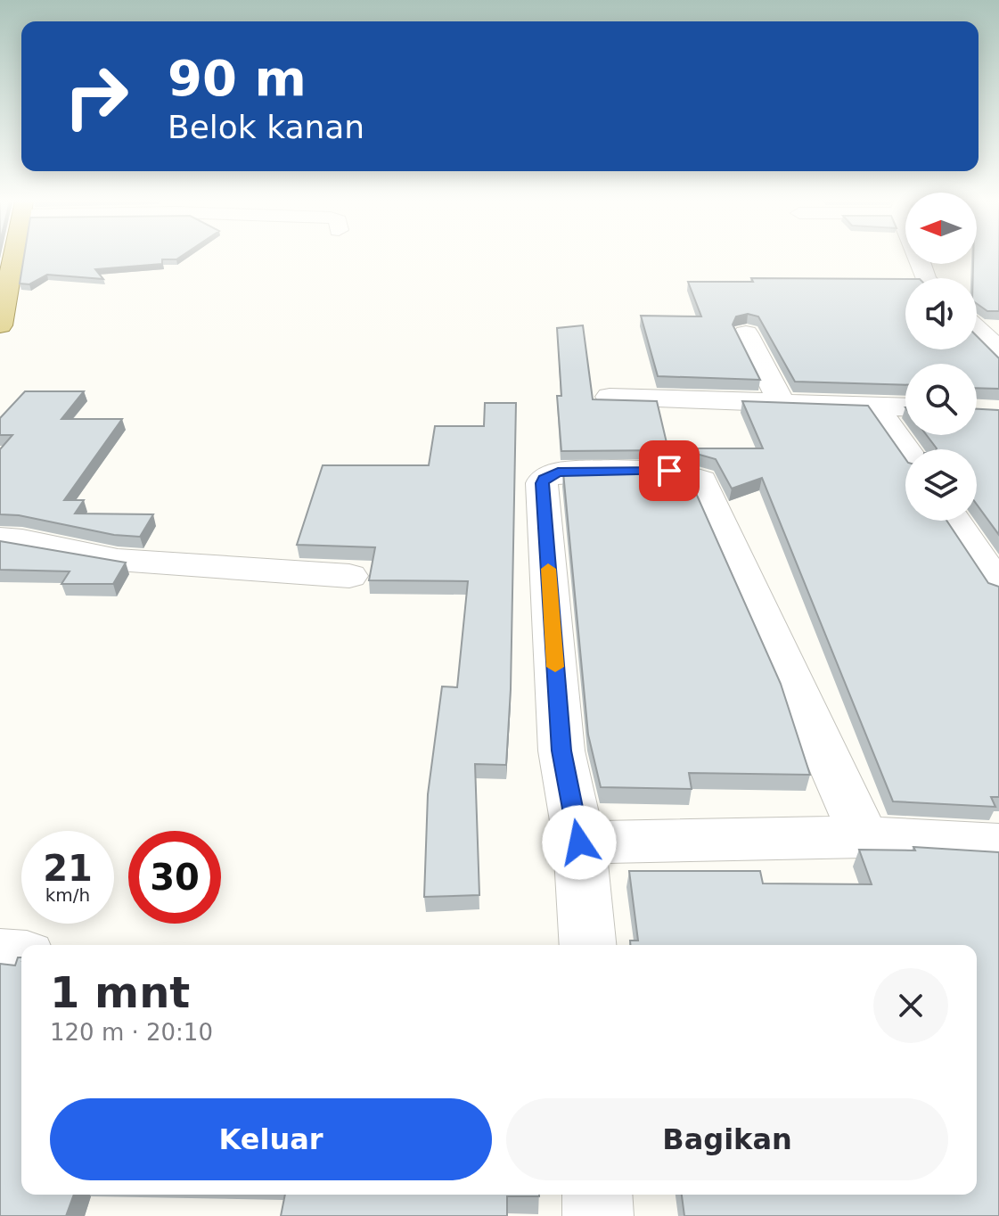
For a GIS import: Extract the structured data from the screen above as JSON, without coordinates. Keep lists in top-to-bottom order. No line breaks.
{"north":"left","page":{"turn":["90 m","Belok kanan"],"speed":"21 km/h","limit":"30","heading":["1 mnt","120 m · 20:10"],"buttons":["Keluar","Bagikan"]}}
